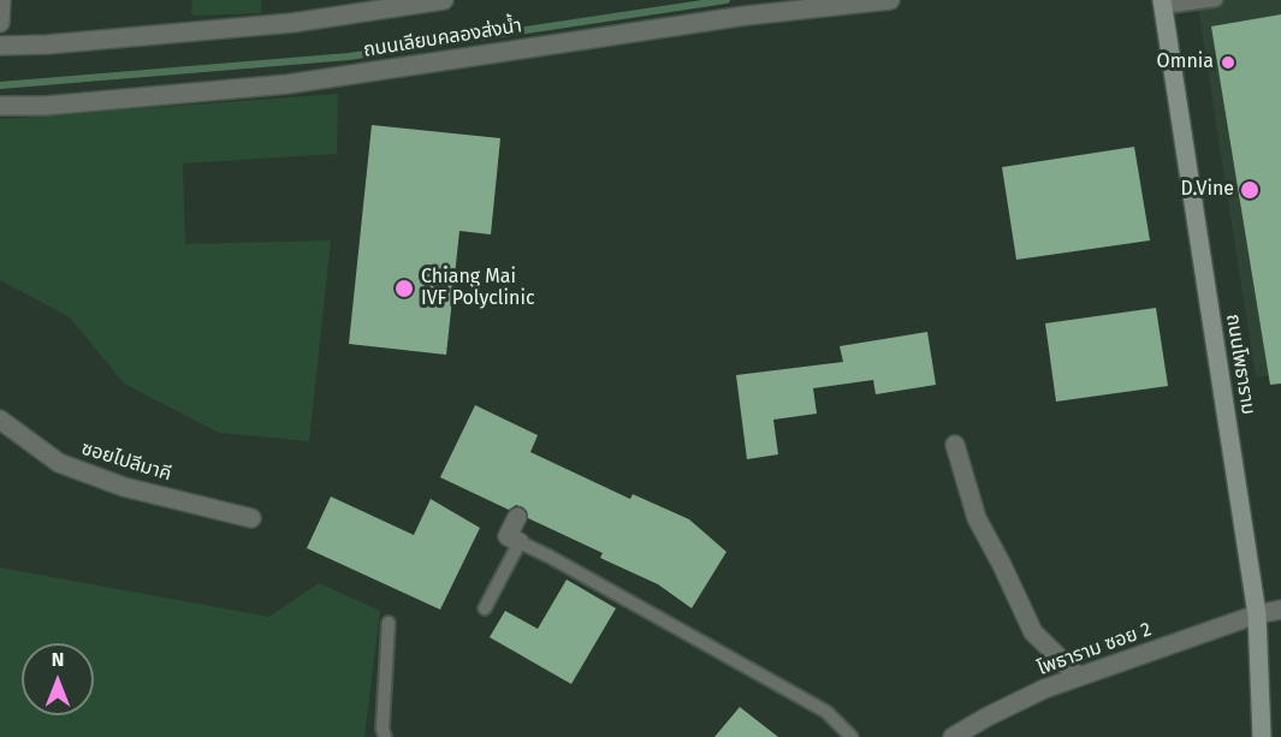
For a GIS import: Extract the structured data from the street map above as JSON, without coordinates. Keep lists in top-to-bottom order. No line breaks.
{"streets":{"street":["ถนนเลียบคลองส่งน้ำ","ถนนโพธาราม","ซอยไปลีมาคี","โพธาราม ซอย 2"]},"crossings":[["ถนนโพธาราม","โพธาราม ซอย 2"]],"places":["Omnia","D.Vine","Chiang Mai IVF Polyclinic"],"north":"top"}
